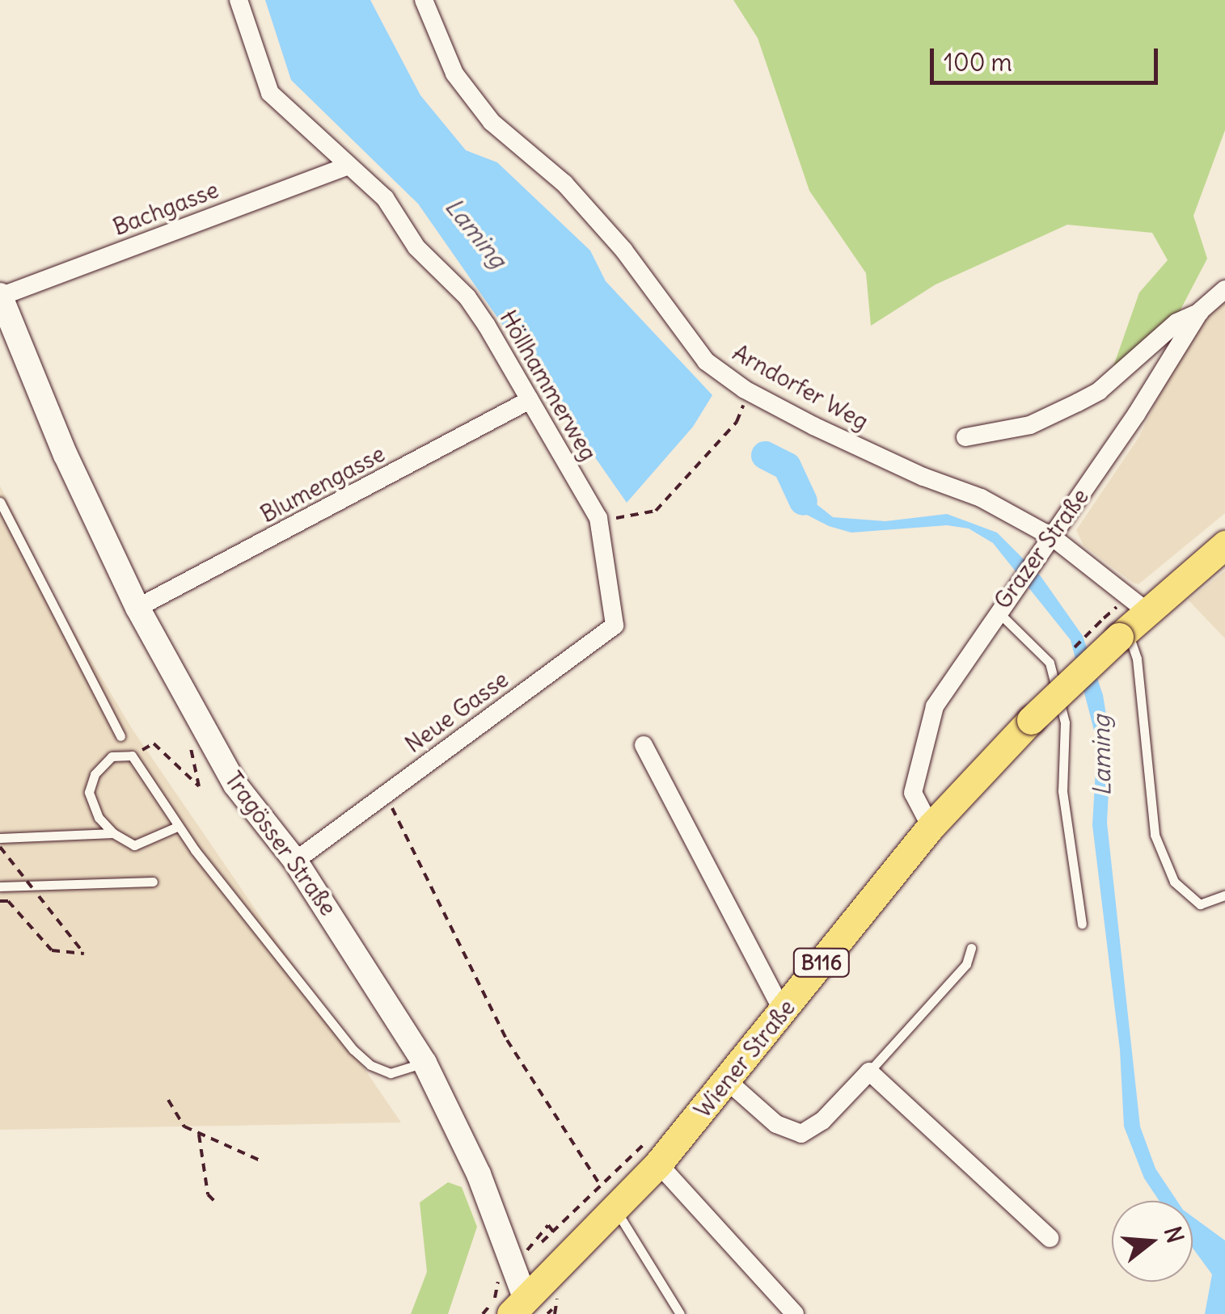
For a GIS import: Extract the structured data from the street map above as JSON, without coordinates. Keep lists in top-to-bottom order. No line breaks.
{"streets":{"main road":["Tragösser Straße","B116","Wiener Straße"],"street":["Bachgasse","Höllhammerweg","Arndorfer Weg","Blumengasse","Grazer Straße","Neue Gasse"]},"crossings":[["Bachgasse","Höllhammerweg"],["Bachgasse","Tragösser Straße"],["Höllhammerweg","Blumengasse"],["Höllhammerweg","Neue Gasse"],["Arndorfer Weg","Grazer Straße"],["Arndorfer Weg","B116"],["Arndorfer Weg","Wiener Straße"],["Blumengasse","Tragösser Straße"],["Grazer Straße","Wiener Straße"],["Neue Gasse","Tragösser Straße"],["Tragösser Straße","Wiener Straße"],["B116","Wiener Straße"]],"water":["Laming"],"scale_bar":"100 m","north":"right"}
